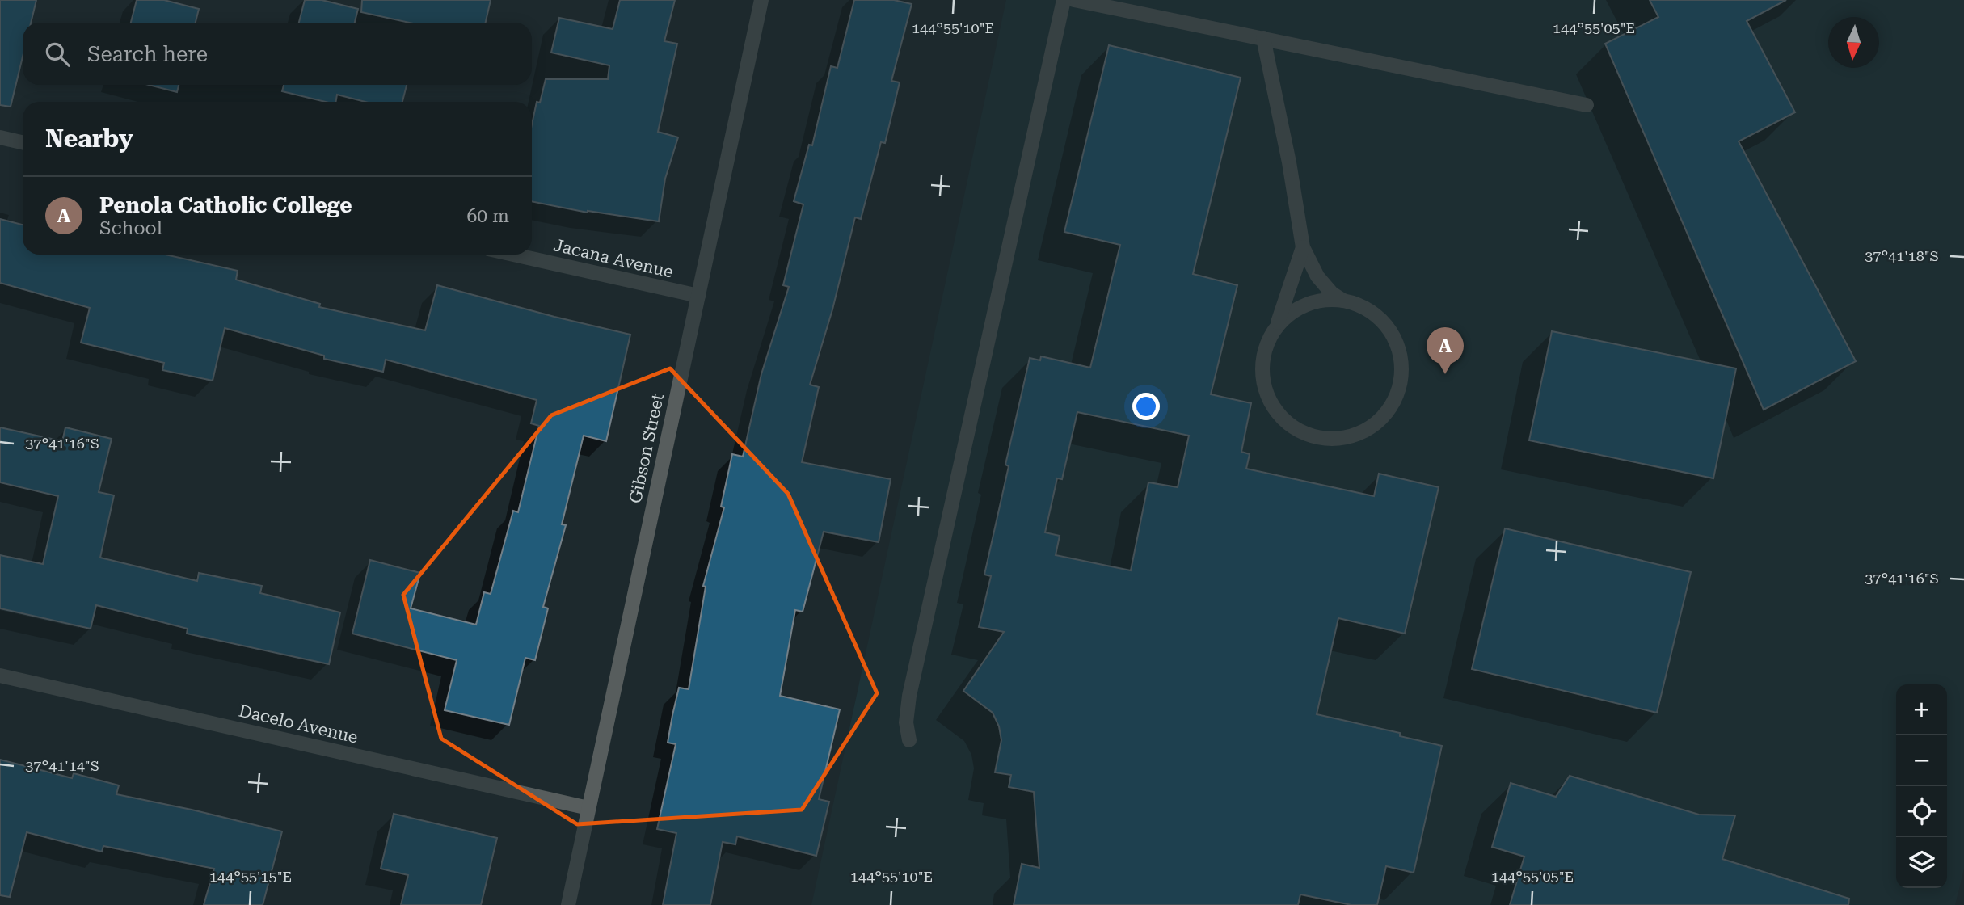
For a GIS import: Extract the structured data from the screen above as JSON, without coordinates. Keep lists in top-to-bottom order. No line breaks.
{"streets":{"street":["Jacana Avenue","Gibson Street","Dacelo Avenue"]},"crossings":[["Jacana Avenue","Gibson Street"],["Gibson Street","Dacelo Avenue"]],"north":"bottom","page":{"search":"Search here","heading":"Nearby","list":[{"mark":"A","name":"Penola Catholic College","note":"School","value":"60 m"}],"pins":"A","map_buttons":["+","−"]},"coordinates":["144°55'10\"E","144°55'05\"E","37°41'18\"S","37°41'16\"S","37°41'14\"S","144°55'15\"E"]}
